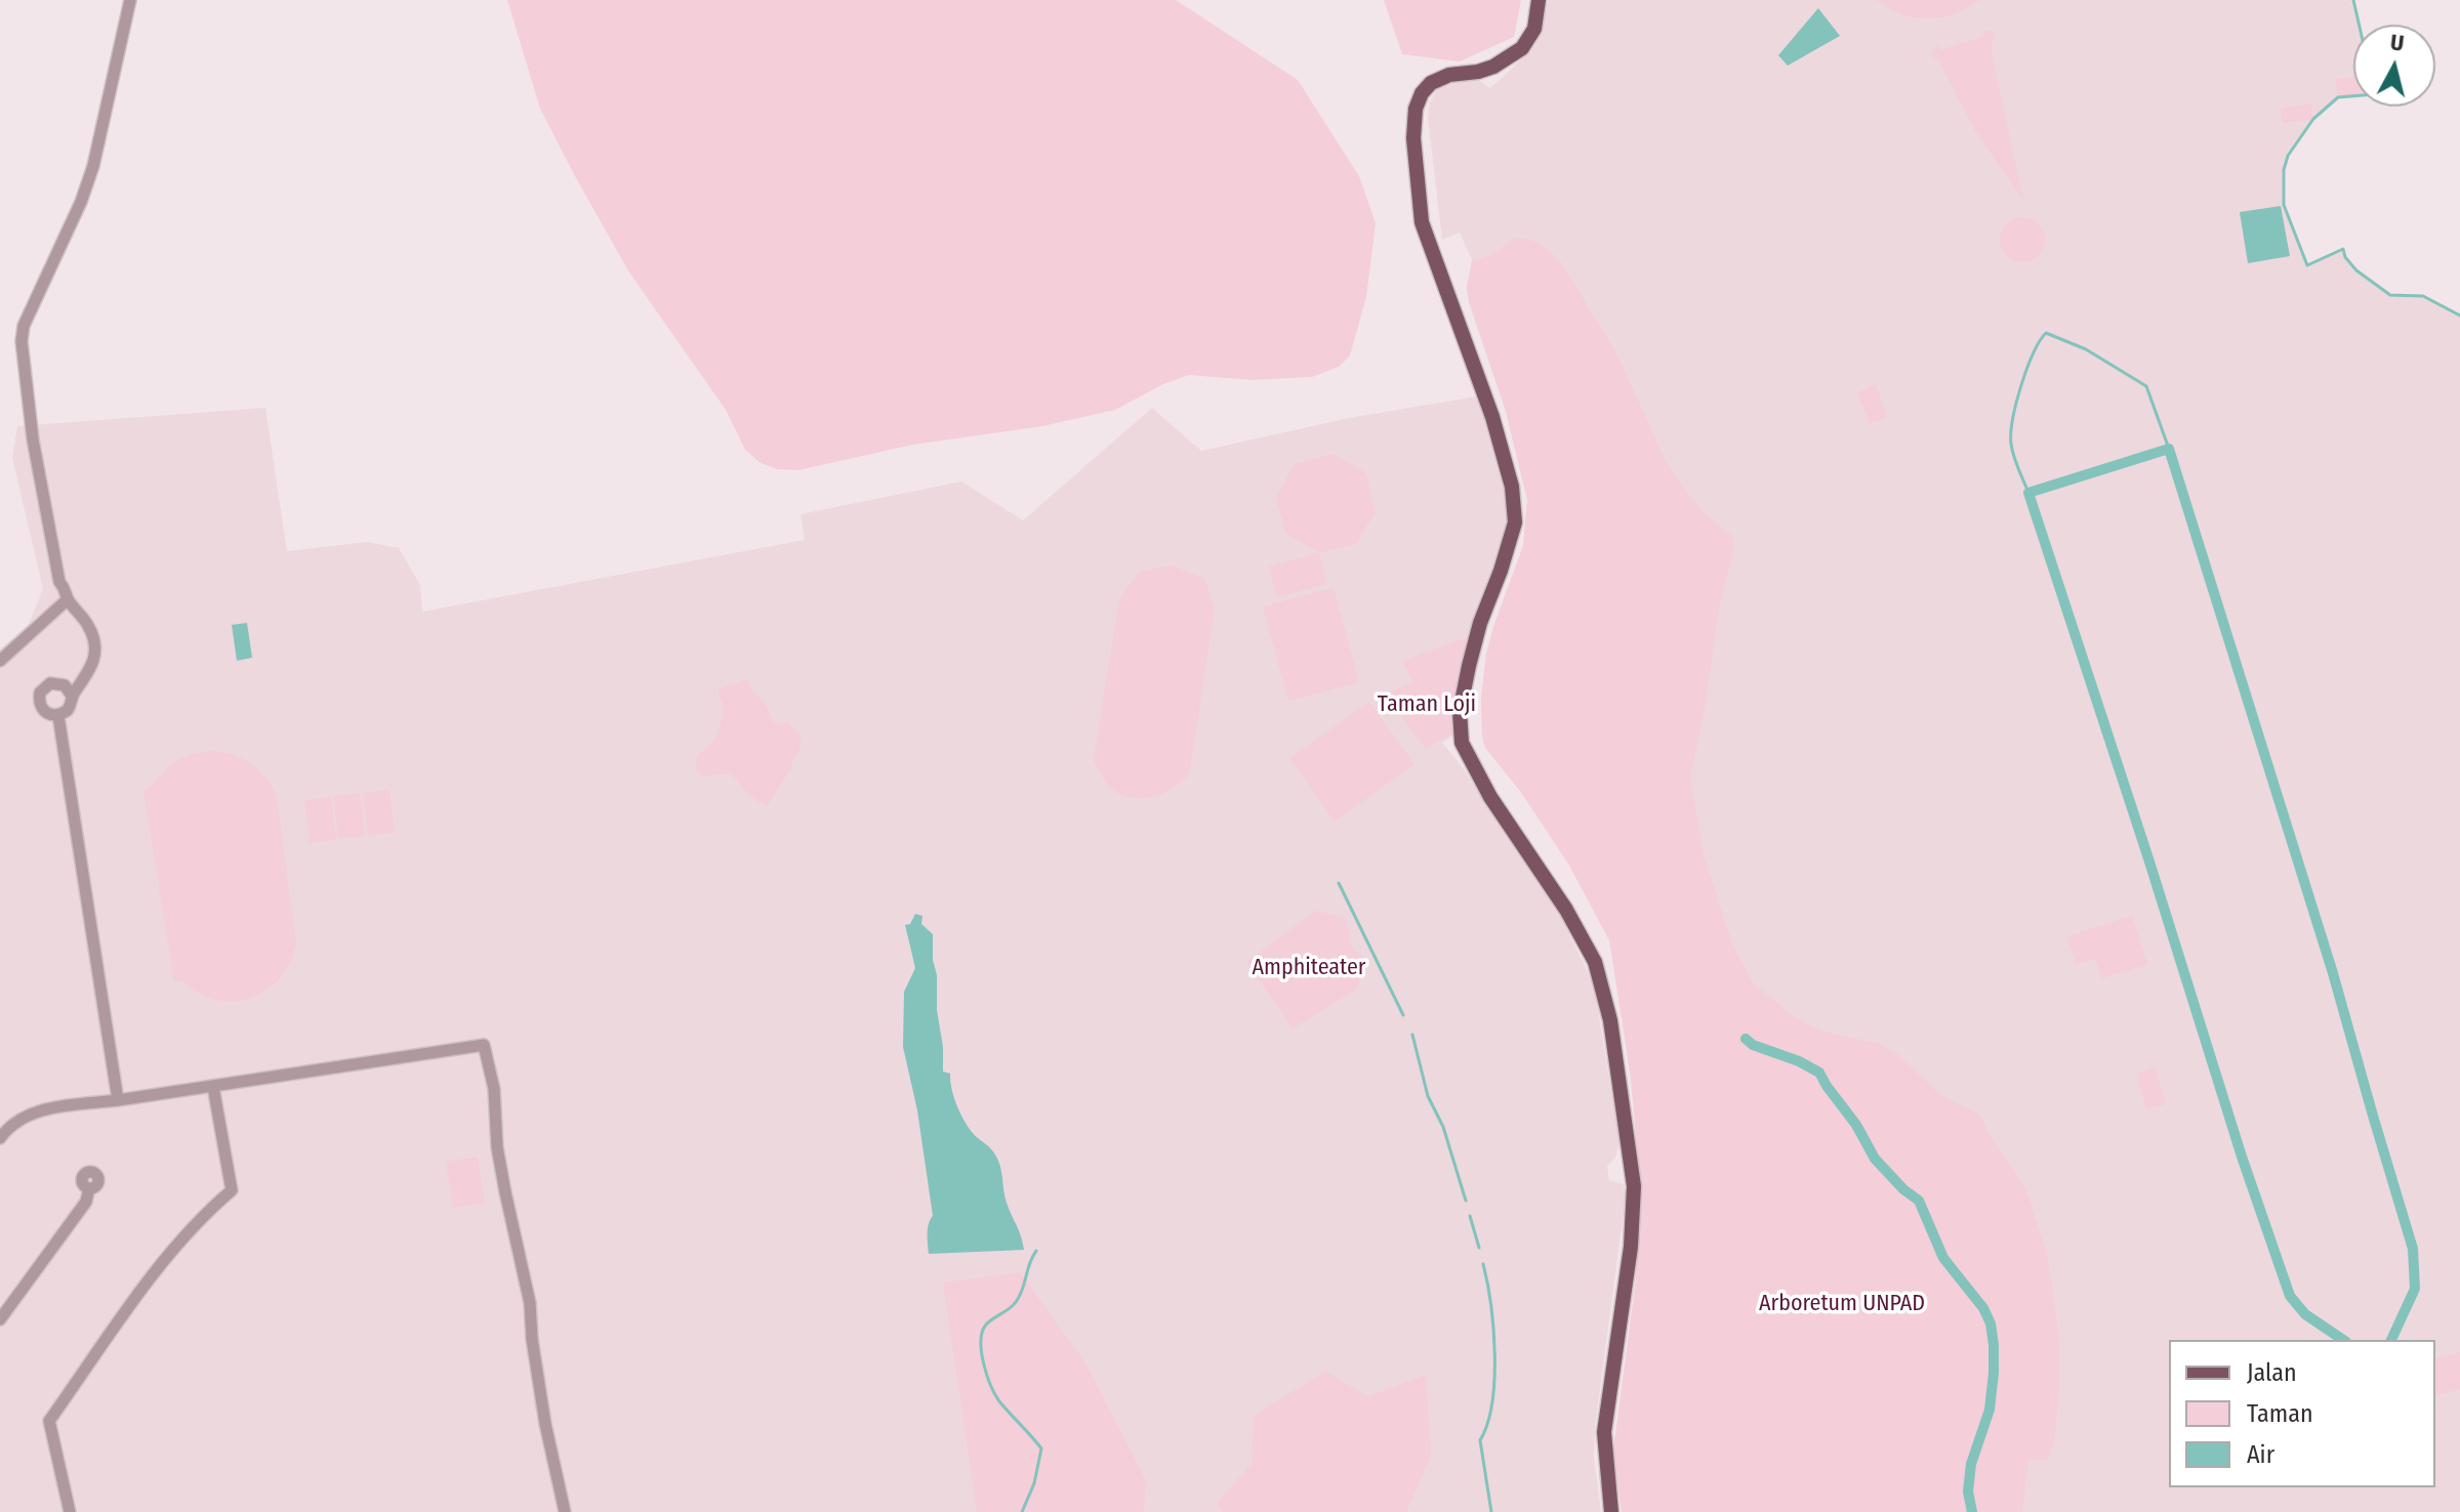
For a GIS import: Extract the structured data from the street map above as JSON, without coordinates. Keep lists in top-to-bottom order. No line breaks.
{"parks":["Taman Loji","Amphiteater","Arboretum UNPAD"],"legend":["Jalan","Taman","Air"],"north":"top"}
